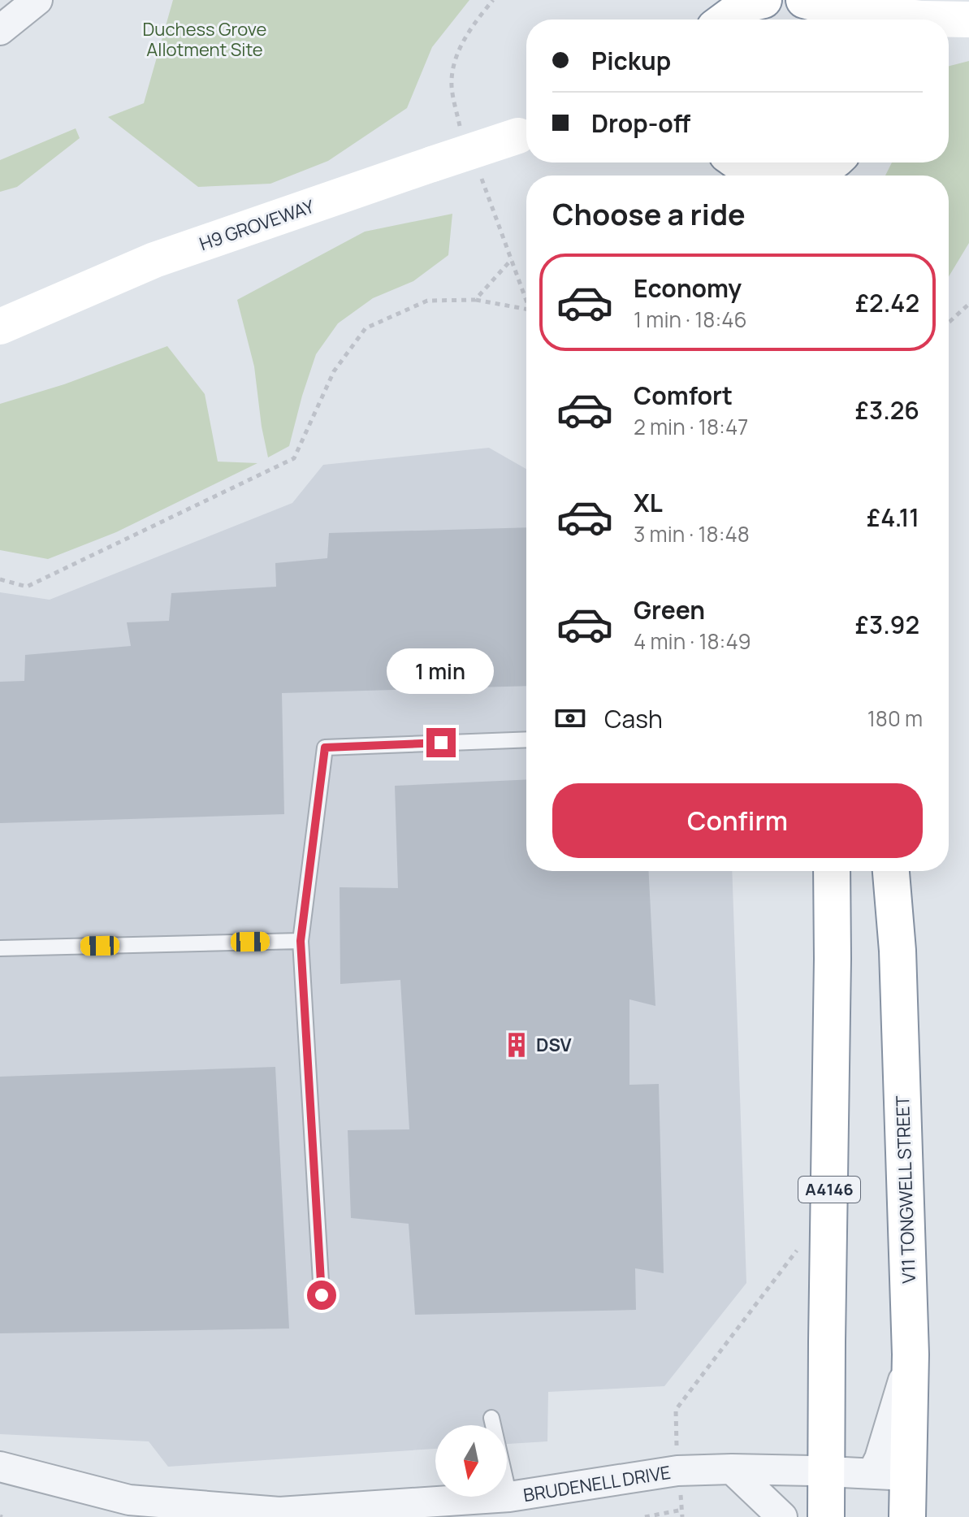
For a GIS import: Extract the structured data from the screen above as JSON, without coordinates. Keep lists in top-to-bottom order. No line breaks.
{"streets":{"main road":["H9 GROVEWAY","A4146","V11 TONGWELL STREET"],"street":["BRUDENELL DRIVE"]},"crossings":[["A4146","BRUDENELL DRIVE"],["V11 TONGWELL STREET","BRUDENELL DRIVE"]],"parks":["Duchess Grove Allotment Site"],"places":{"building":["DSV"]},"north":"bottom","page":{"banner":["Pickup","Drop-off"],"heading":"Choose a ride","list":[{"name":"Economy","note":"1 min · 18:46","value":"£2.42"},{"name":"Comfort","note":"2 min · 18:47","value":"£3.26"},{"name":"XL","note":"3 min · 18:48","value":"£4.11"},{"name":"Green","note":"4 min · 18:49","value":"£3.92"}],"bubble":"1 min","pay":["Cash","180 m"],"buttons":"Confirm"}}
